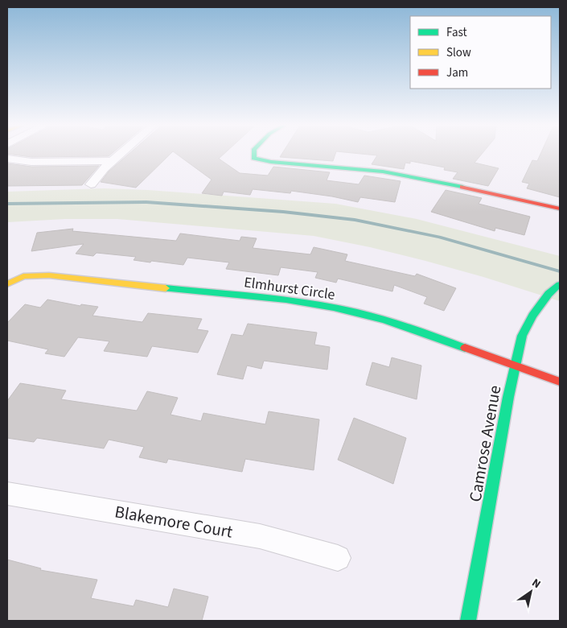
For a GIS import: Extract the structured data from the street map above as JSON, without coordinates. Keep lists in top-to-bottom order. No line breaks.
{"streets":{"street":["Elmhurst Circle","Camrose Avenue","Blakemore Court"]},"crossings":[["Elmhurst Circle","Camrose Avenue"]],"legend":["Fast","Slow","Jam"],"north":"top right"}
